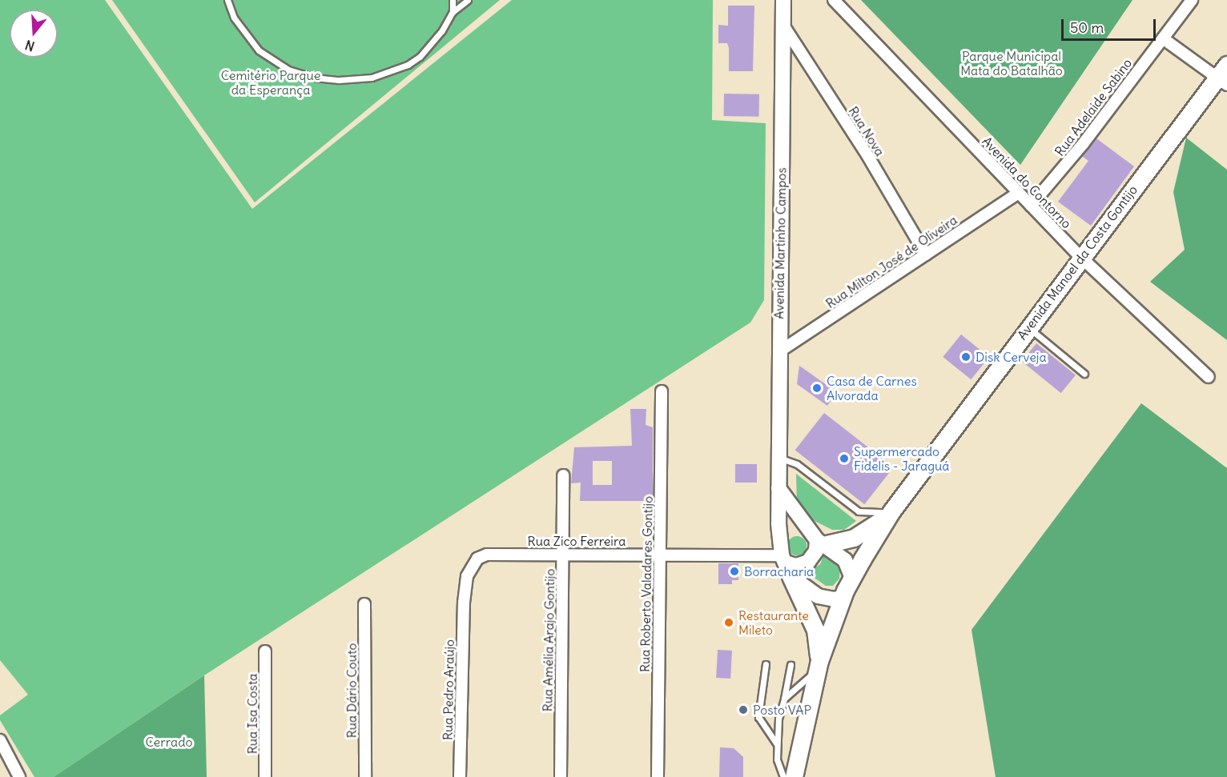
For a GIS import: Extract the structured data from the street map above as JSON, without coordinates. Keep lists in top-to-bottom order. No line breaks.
{"streets":{"main road":["Avenida Martinho Campos","Avenida Manoel da Costa Gontijo"],"street":["Rua Adelaide Sabino","Rua Nova","Avenida do Contorno","Rua Milton José de Oliveira","Rua Zico Ferreira","Rua Roberto Valadares Gontijo","Rua Amélia Arajo Gontijo","Rua Pedro Araújo","Rua Dário Couto","Rua Isa Costa"]},"crossings":[["Rua Adelaide Sabino","Avenida do Contorno"],["Rua Nova","Avenida Martinho Campos"],["Rua Nova","Rua Milton José de Oliveira"],["Avenida do Contorno","Rua Milton José de Oliveira"],["Avenida do Contorno","Avenida Manoel da Costa Gontijo"],["Avenida Martinho Campos","Rua Milton José de Oliveira"],["Avenida Martinho Campos","Rua Zico Ferreira"],["Rua Zico Ferreira","Rua Roberto Valadares Gontijo"],["Rua Zico Ferreira","Rua Amélia Arajo Gontijo"],["Rua Zico Ferreira","Rua Pedro Araújo"]],"parks":["Parque Municipal Mata do Batalhão","Cemitério Parque da Esperança","Cerrado"],"places":["Disk Cerveja","Casa de Carnes Alvorada","Supermercado Fidelis - Jaraguá","Borracharia","Restaurante Mileto","Posto VAP"],"scale_bar":"50 m","north":"bottom"}
